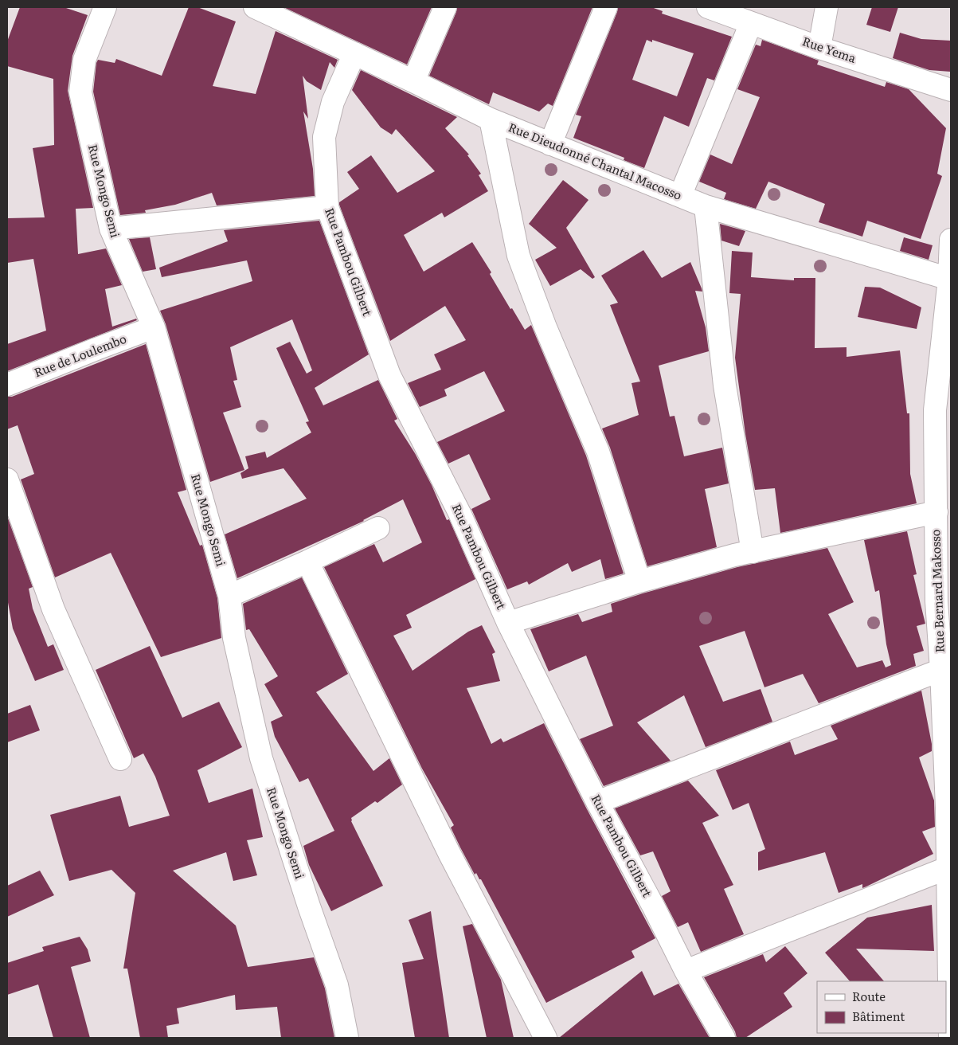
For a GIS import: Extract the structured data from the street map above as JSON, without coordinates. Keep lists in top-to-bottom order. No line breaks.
{"streets":{"street":["Rue Yema","Rue Dieudonné Chantal Macosso","Rue Mongo Semi","Rue Pambou Gilbert","Rue de Loulembo","Rue Bernard Makosso"]},"crossings":[["Rue Dieudonné Chantal Macosso","Rue Pambou Gilbert"],["Rue Dieudonné Chantal Macosso","Rue Bernard Makosso"],["Rue Mongo Semi","Rue de Loulembo"]],"legend":["Route","Bâtiment"]}
